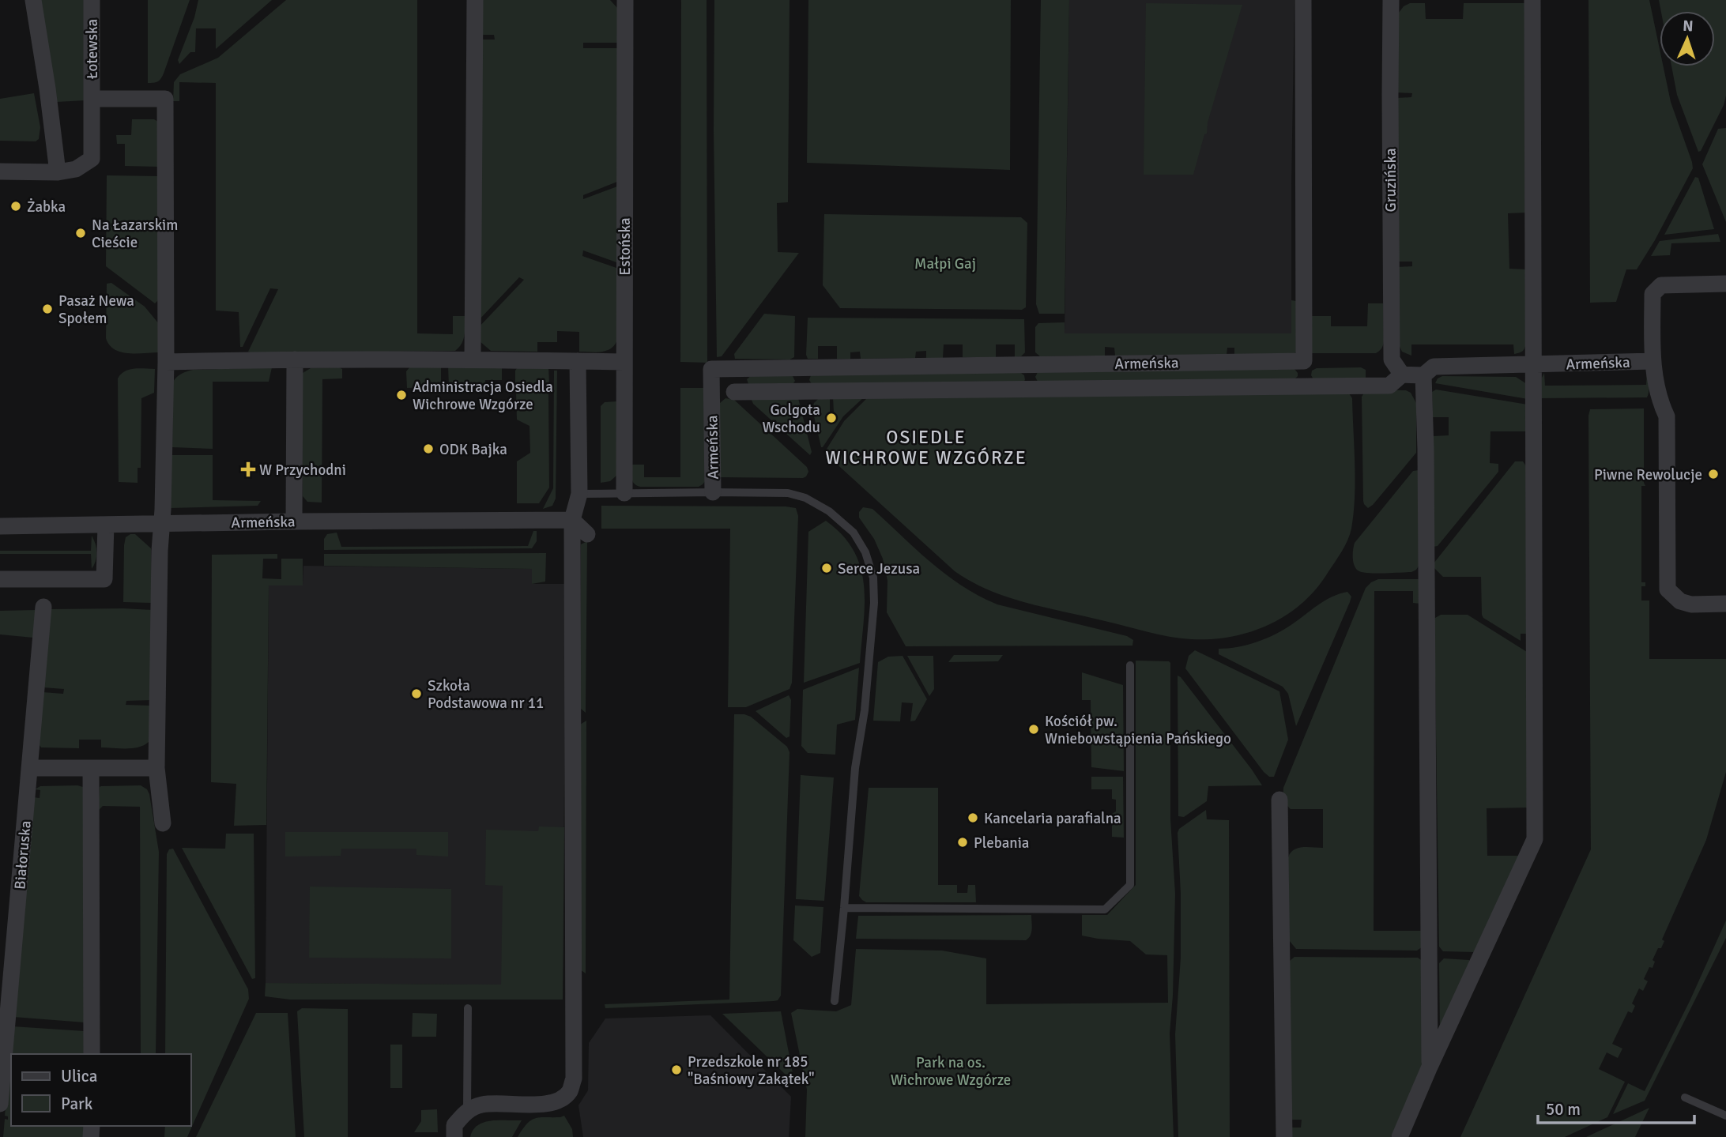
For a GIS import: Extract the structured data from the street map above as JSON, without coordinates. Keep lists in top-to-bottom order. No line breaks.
{"streets":{"street":["Łotewska","Gruzińska","Estońska","Armeńska","Białoruska"]},"crossings":[["Gruzińska","Armeńska"],["Estońska","Armeńska"]],"districts":["OSIEDLE WICHROWE WZGÓRZE"],"parks":["Małpi Gaj","Park na os. Wichrowe Wzgórze"],"places":{"other":["Żabka","Na Łazarskim Cieście","Pasaż Newa Społem","Administracja Osiedla Wichrowe Wzgórze","Golgota Wschodu","ODK Bajka","Piwne Rewolucje","Serce Jezusa","Szkoła Podstawowa nr 11","Kościół pw. Wniebowstąpienia Pańskiego","Kancelaria parafialna","Plebania","Przedszkole nr 185 \"Baśniowy Zakątek\""],"health":["W Przychodni"]},"legend":["Ulica","Park"],"scale_bar":"50 m","north":"top"}
